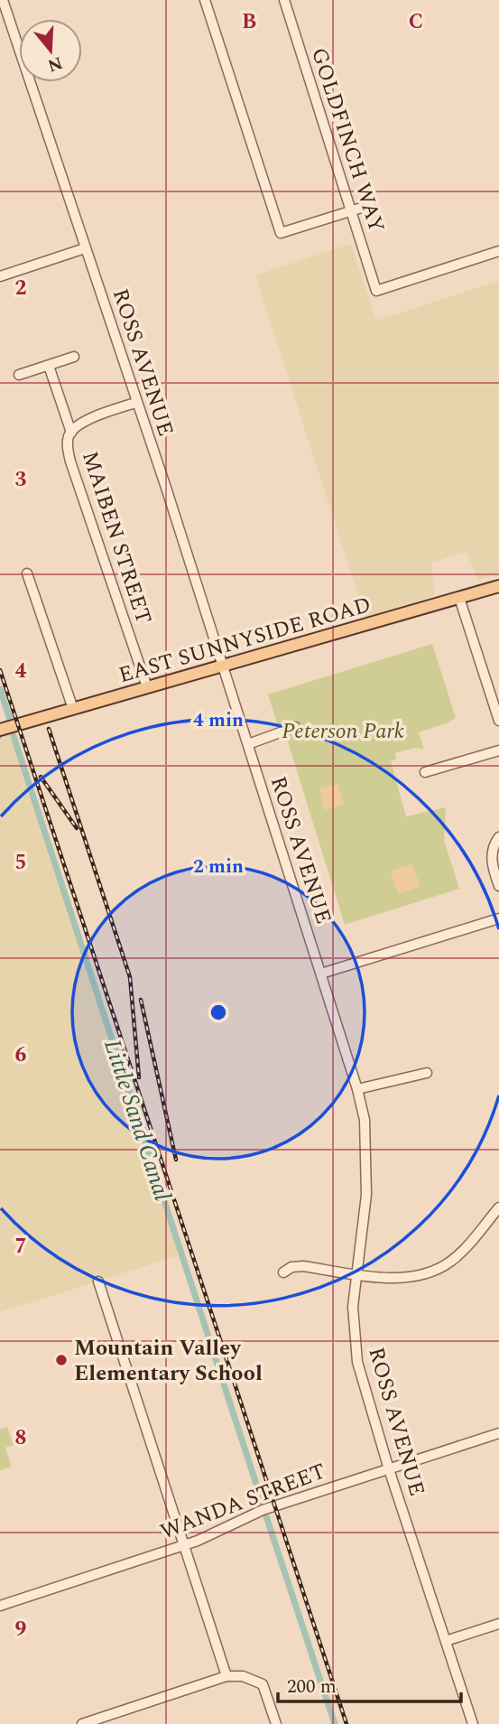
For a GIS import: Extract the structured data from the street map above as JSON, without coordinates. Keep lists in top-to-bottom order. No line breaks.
{"streets":{"main road":["EAST SUNNYSIDE ROAD"],"street":["GOLDFINCH WAY","ROSS AVENUE","MAIBEN STREET","WANDA STREET"]},"crossings":[["ROSS AVENUE","MAIBEN STREET"],["ROSS AVENUE","EAST SUNNYSIDE ROAD"],["ROSS AVENUE","WANDA STREET"],["MAIBEN STREET","EAST SUNNYSIDE ROAD"]],"water":["Little Sand Canal"],"parks":["Peterson Park"],"places":["Mountain Valley Elementary School"],"scale_bar":"200 m","north":"bottom","grid":{"columns":["B","C"],"rows":["2","3","4","5","6","7","8","9"]},"rings":["4 min","2 min"]}
